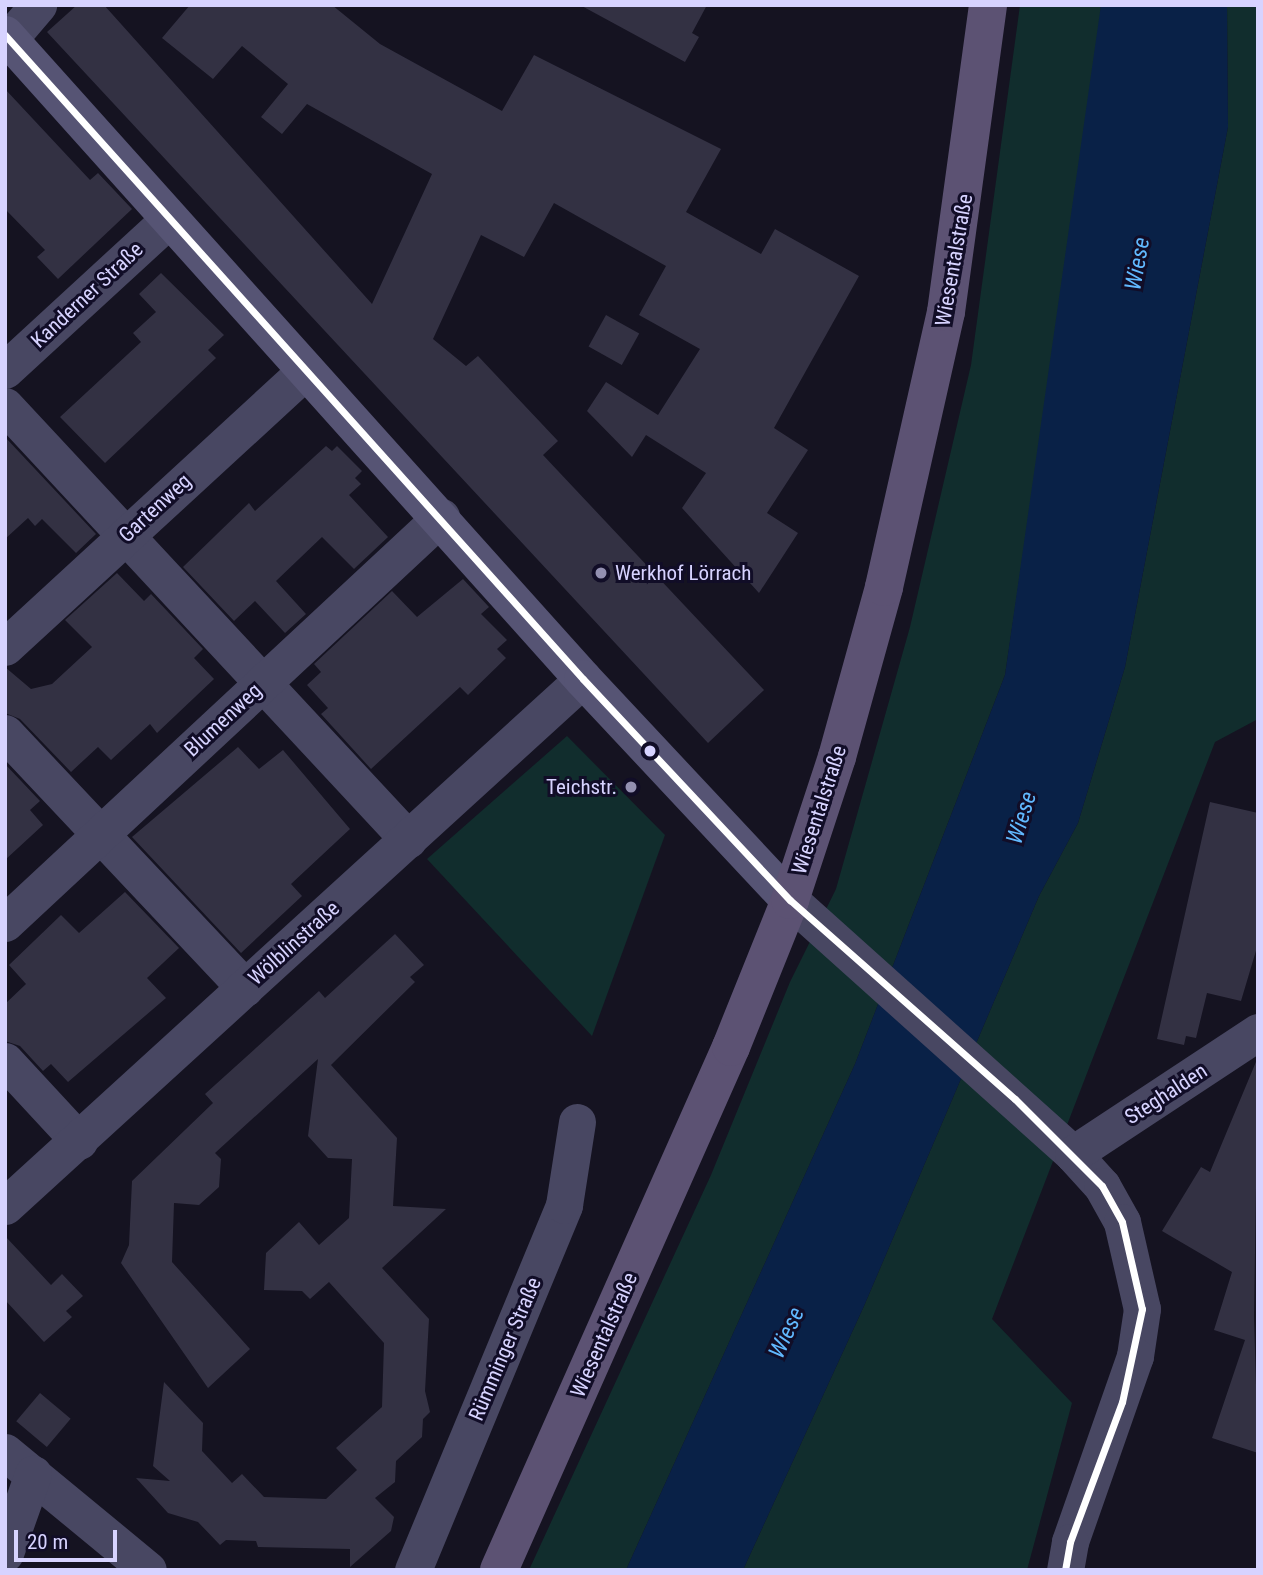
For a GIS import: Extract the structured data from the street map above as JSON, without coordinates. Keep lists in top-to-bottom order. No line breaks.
{"streets":{"main road":["Wiesentalstraße"],"street":["Kanderner Straße","Gartenweg","Blumenweg","Wölblinstraße","Steghalden","Rümminger Straße"]},"water":["Wiese"],"places":["Werkhof Lörrach","Teichstr."],"scale_bar":"20 m"}
